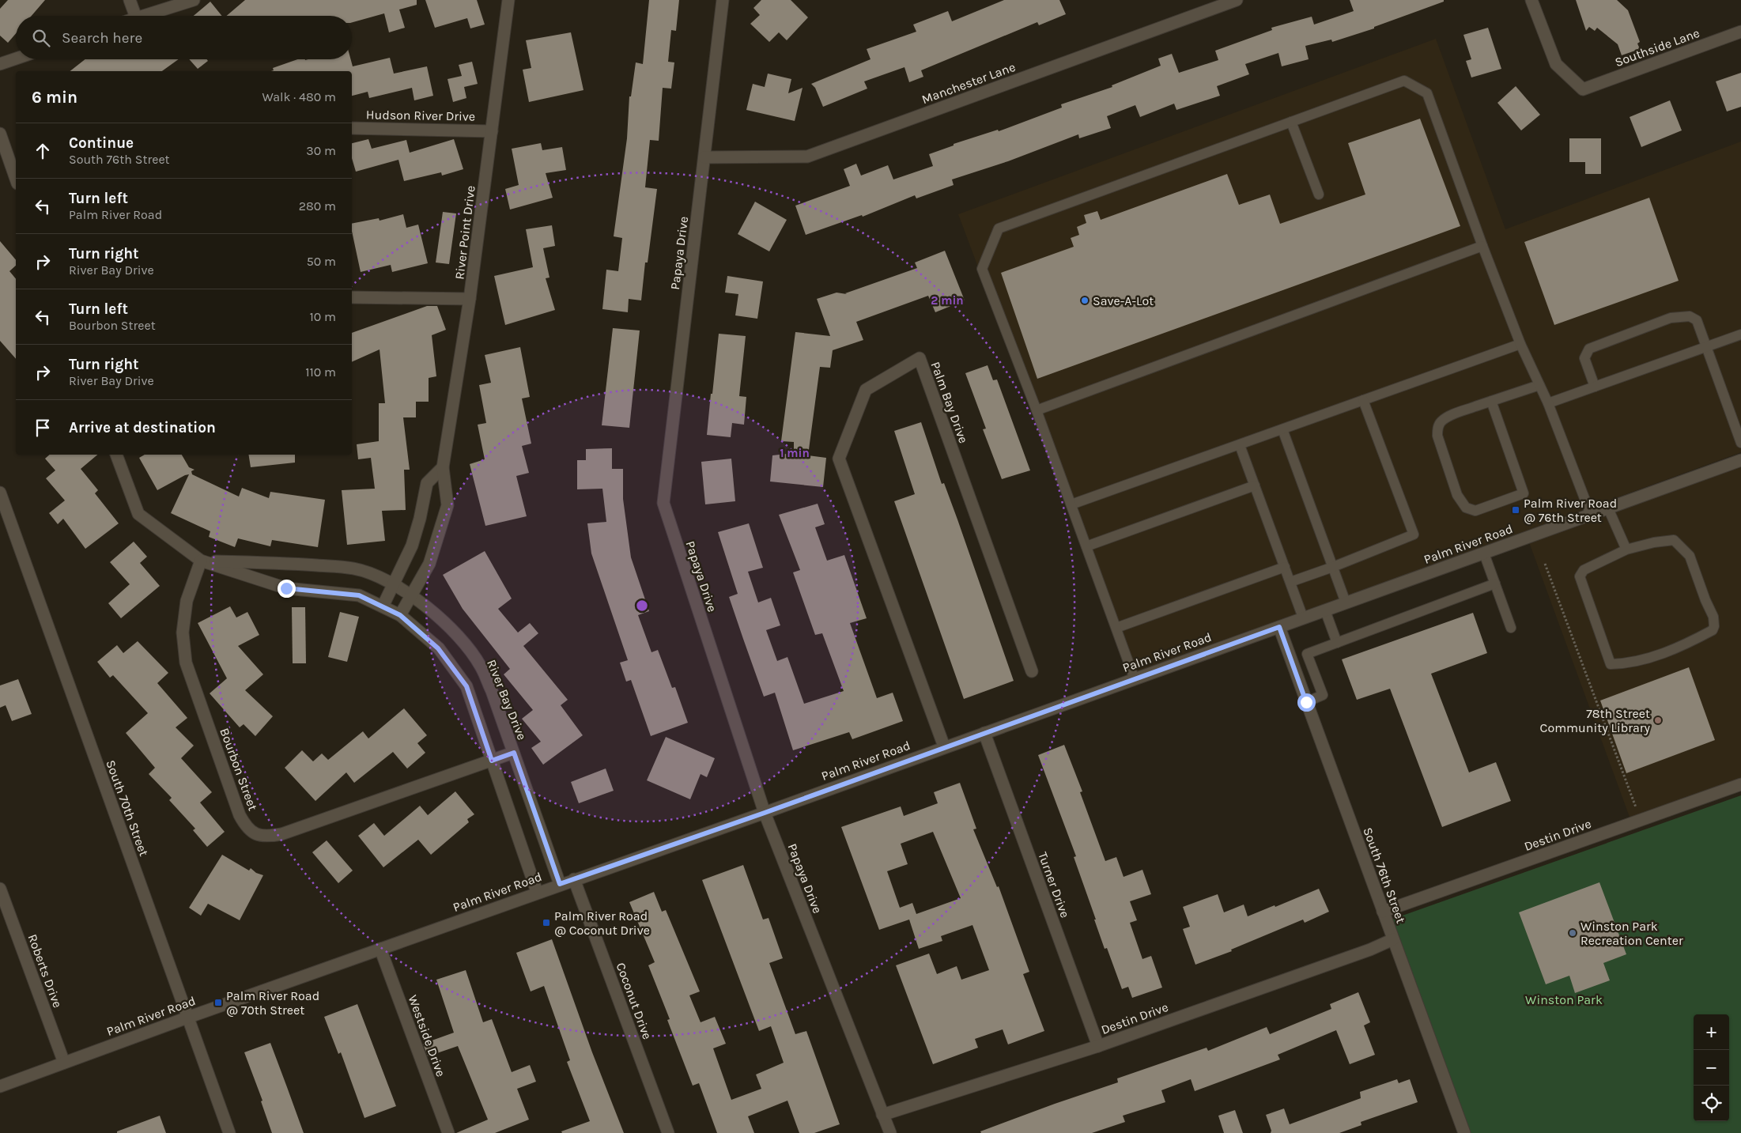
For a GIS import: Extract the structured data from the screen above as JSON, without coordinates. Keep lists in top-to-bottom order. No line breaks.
{"streets":{"street":["Southside Lane","Manchester Lane","Hudson River Drive","River Point Drive","Papaya Drive","Palm Bay Drive","Palm River Road","River Bay Drive","Bourbon Street","South 70th Street","Destin Drive","South 76th Street","Turner Drive","Roberts Drive","Coconut Drive","Westside Drive"]},"crossings":[["Manchester Lane","Papaya Drive"],["Hudson River Drive","River Point Drive"],["River Point Drive","River Bay Drive"],["Papaya Drive","Palm River Road"],["Papaya Drive","Destin Drive"],["Palm Bay Drive","Palm River Road"],["Palm River Road","River Bay Drive"],["Palm River Road","South 70th Street"],["Palm River Road","South 76th Street"],["Palm River Road","Turner Drive"],["Palm River Road","Roberts Drive"],["Palm River Road","Coconut Drive"],["Palm River Road","Westside Drive"],["River Bay Drive","Bourbon Street"],["Destin Drive","South 76th Street"],["Destin Drive","Turner Drive"]],"parks":["Winston Park"],"places":{"other":["Save-A-Lot","78th Street Community Library","Winston Park Recreation Center"],"transit":["Palm River Road @ 76th Street","Palm River Road @ Coconut Drive","Palm River Road @ 70th Street"]},"page":{"search":"Search here","heading":["6 min","Walk · 480 m"],"list":[["Continue","South 76th Street","30 m"],["Turn left","Palm River Road","280 m"],["Turn right","River Bay Drive","50 m"],["Turn left","Bourbon Street","10 m"],["Turn right","River Bay Drive","110 m"],"Arrive at destination"],"map_buttons":["+","−"]},"rings":["2 min","1 min"]}
